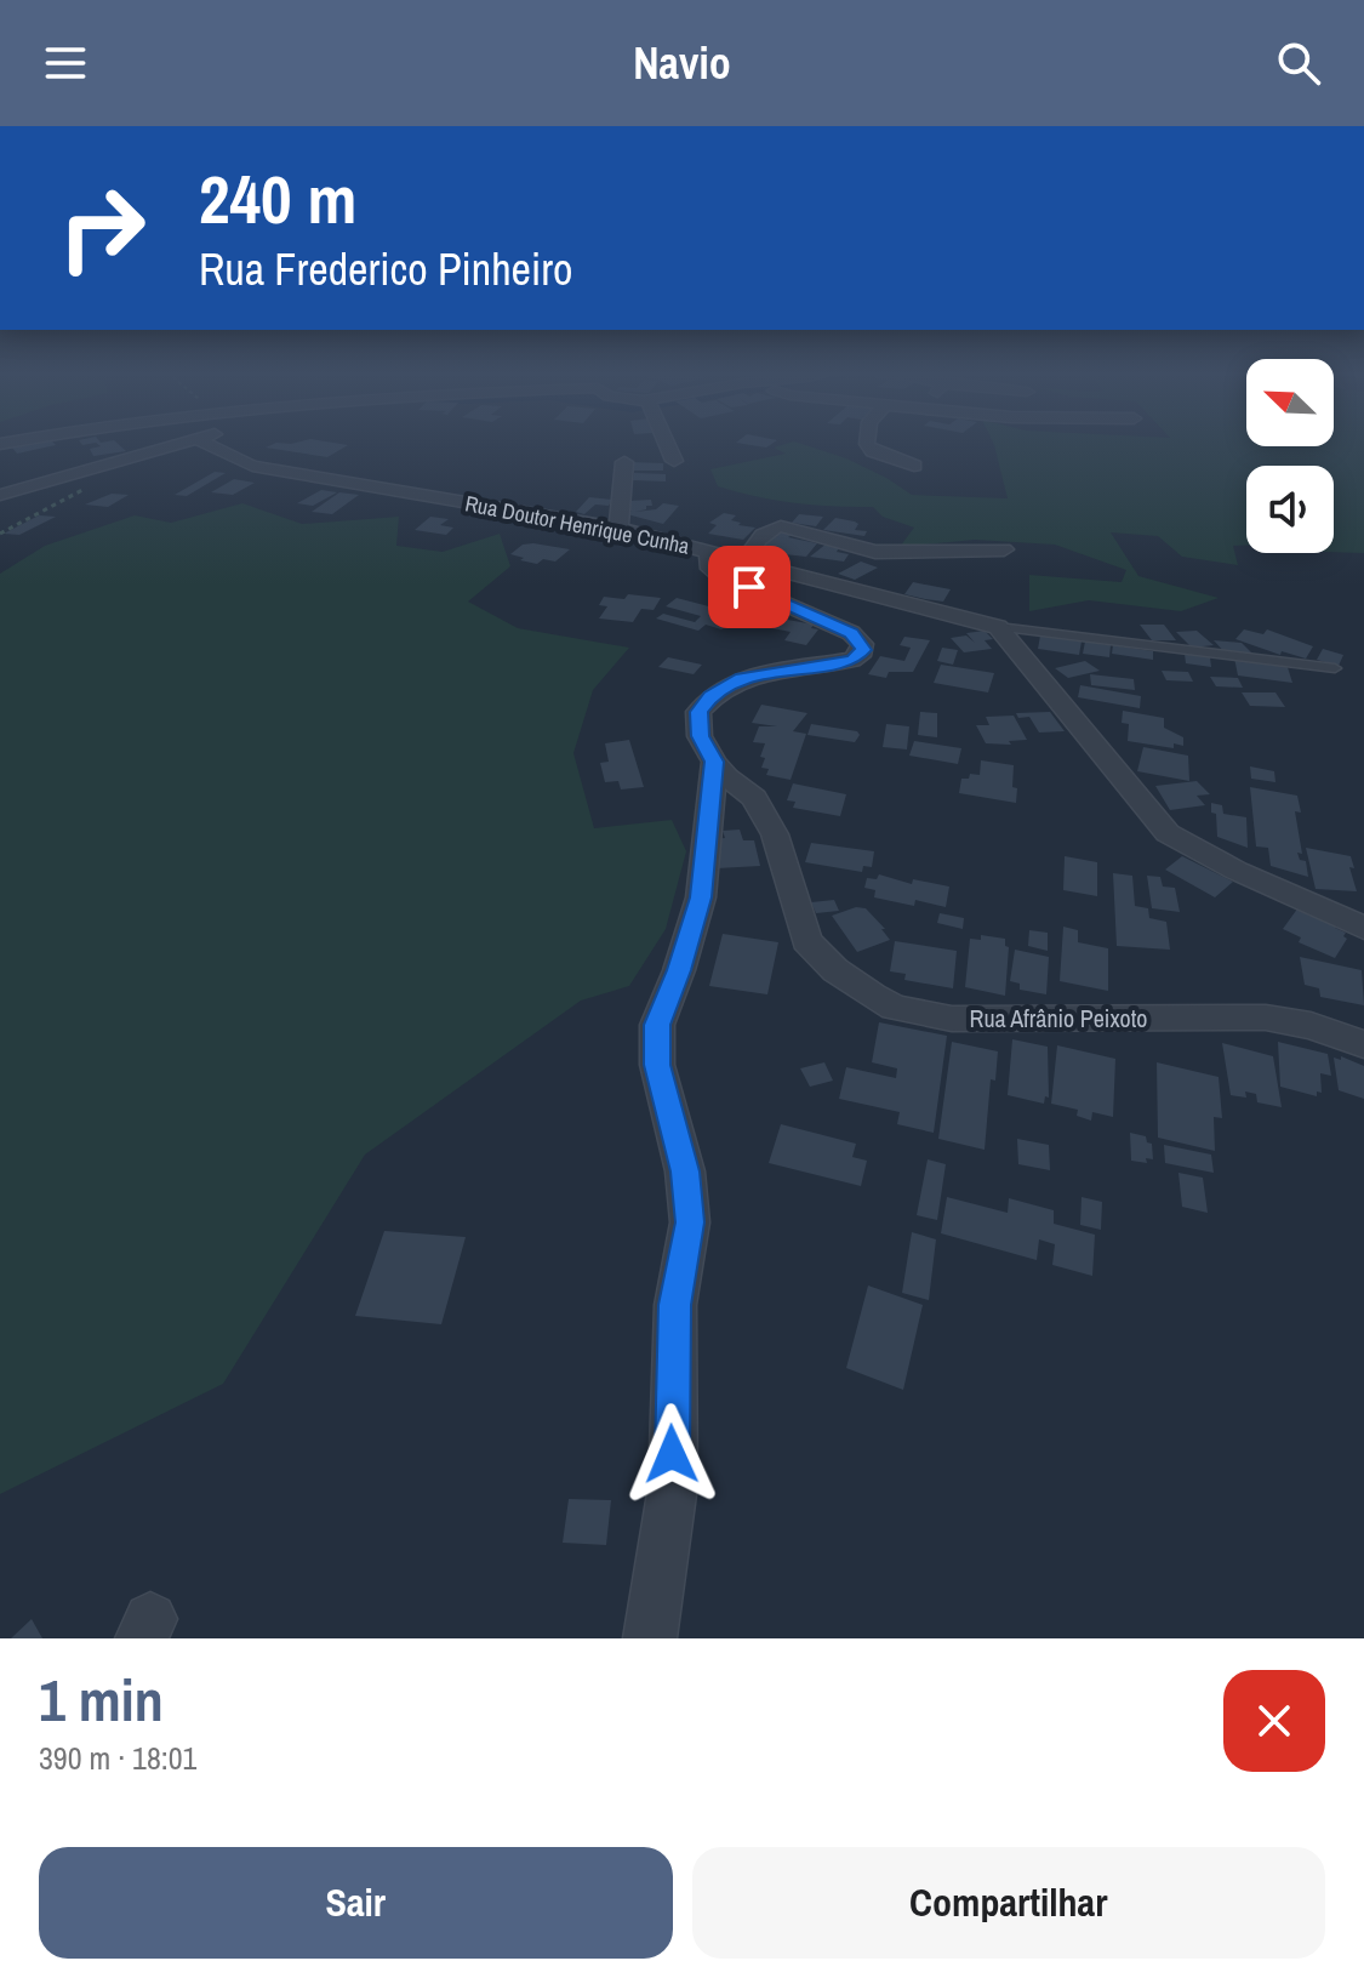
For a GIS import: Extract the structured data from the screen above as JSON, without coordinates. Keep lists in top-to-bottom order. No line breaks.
{"streets":{"street":["Rua Doutor Henrique Cunha","Rua Afrânio Peixoto"]},"north":"top left","page":{"header":"Navio","turn":["240 m","Rua Frederico Pinheiro"],"heading":["1 min","390 m · 18:01"],"buttons":["Sair","Compartilhar"]}}
